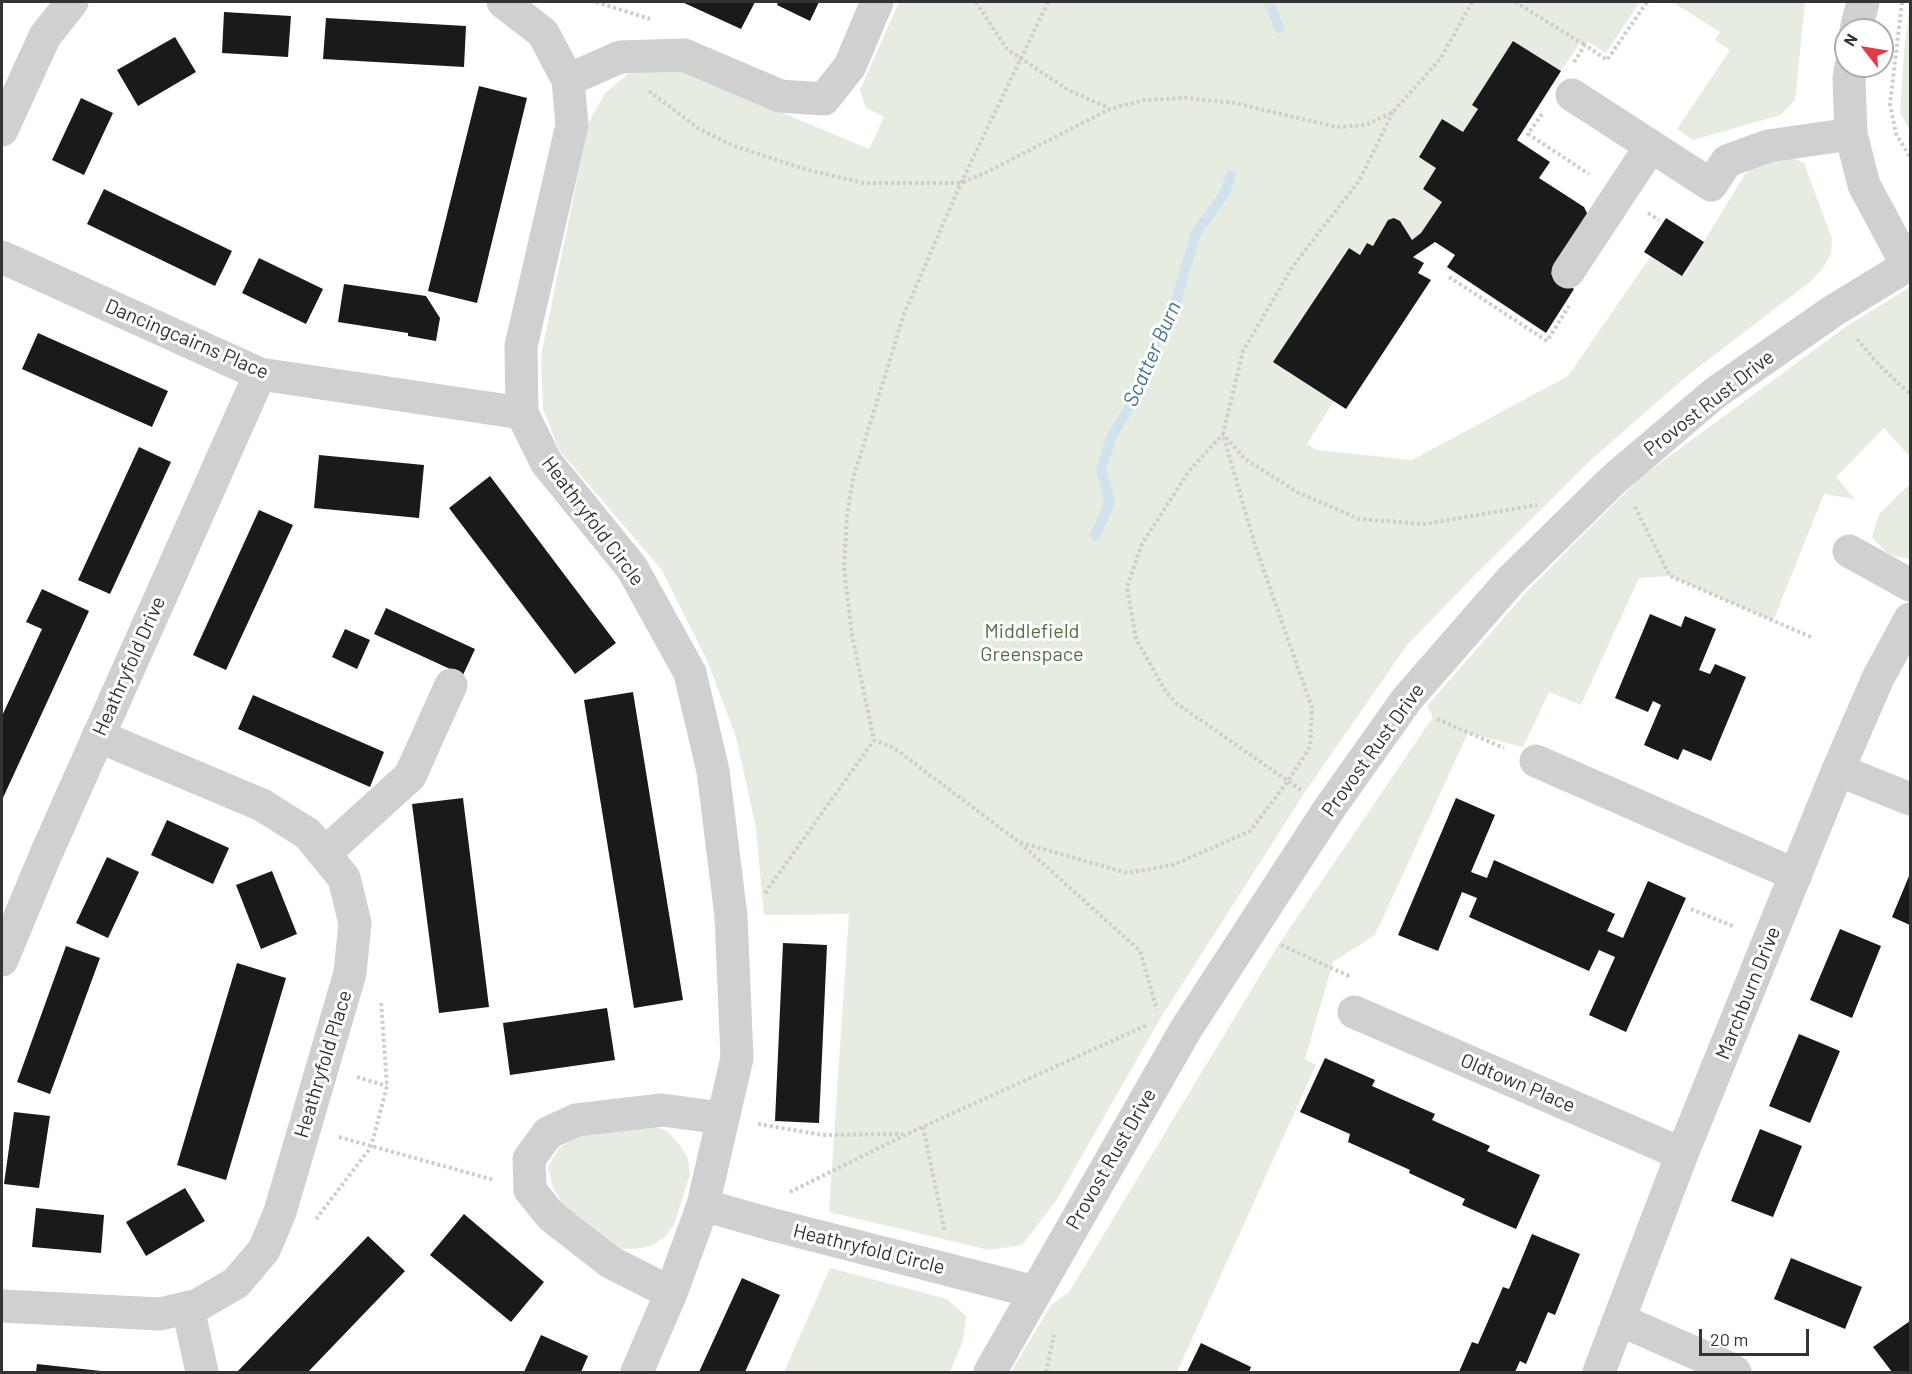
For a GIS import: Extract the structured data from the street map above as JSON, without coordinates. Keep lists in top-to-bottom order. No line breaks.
{"streets":{"street":["Dancingcairns Place","Provost Rust Drive","Heathryfold Circle","Heathryfold Drive","Marchburn Drive","Heathryfold Place","Oldtown Place"]},"crossings":[["Dancingcairns Place","Heathryfold Circle"],["Dancingcairns Place","Heathryfold Drive"],["Provost Rust Drive","Heathryfold Circle"],["Heathryfold Drive","Heathryfold Place"],["Marchburn Drive","Oldtown Place"]],"water":["Scatter Burn"],"parks":["Middlefield Greenspace"],"scale_bar":"20 m","north":"top left"}
